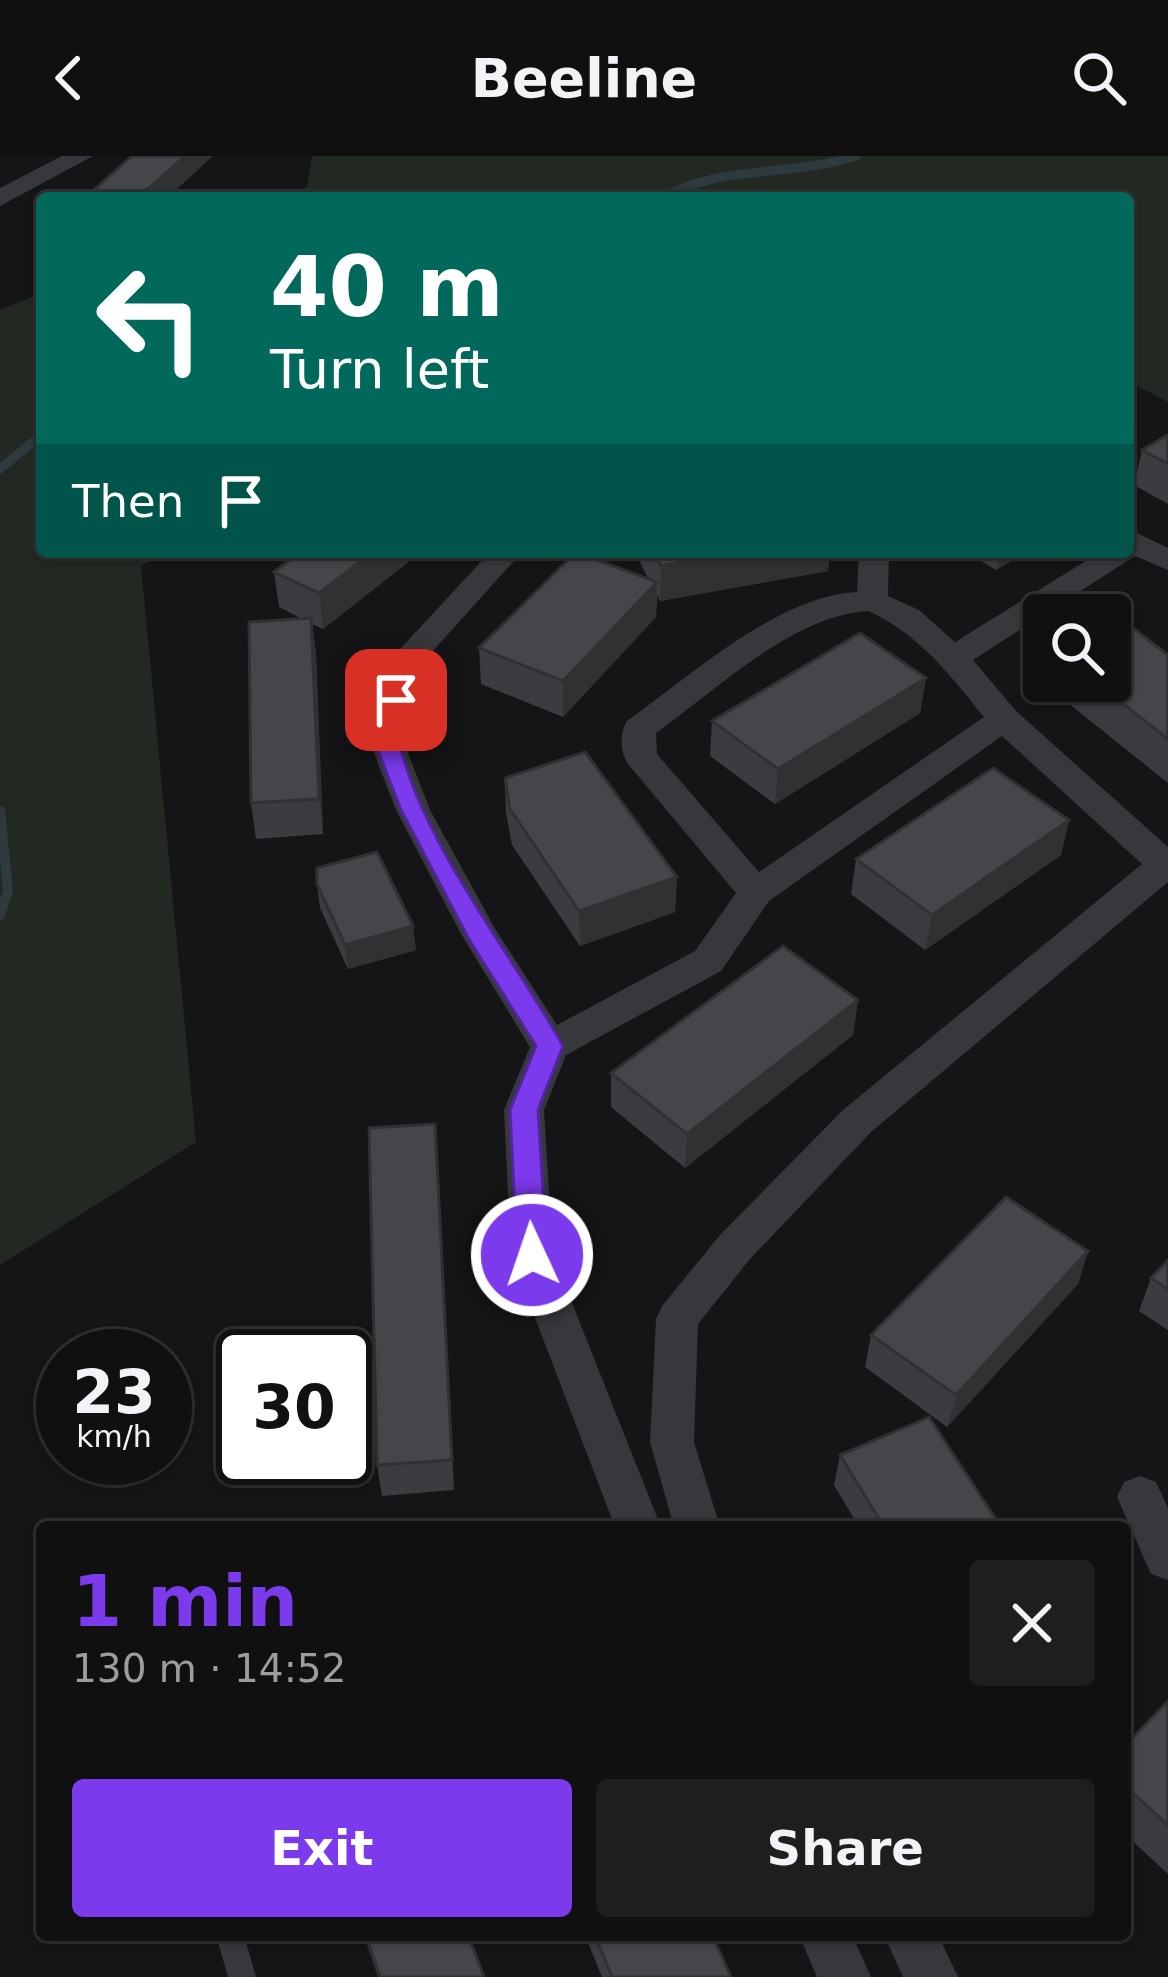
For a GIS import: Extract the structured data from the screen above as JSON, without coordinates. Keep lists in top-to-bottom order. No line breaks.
{"page":{"header":"Beeline","turn":["40 m","Turn left"],"then":"Then","speed":"23 km/h","limit":"30","heading":["1 min","130 m · 14:52"],"buttons":["Exit","Share"]}}
